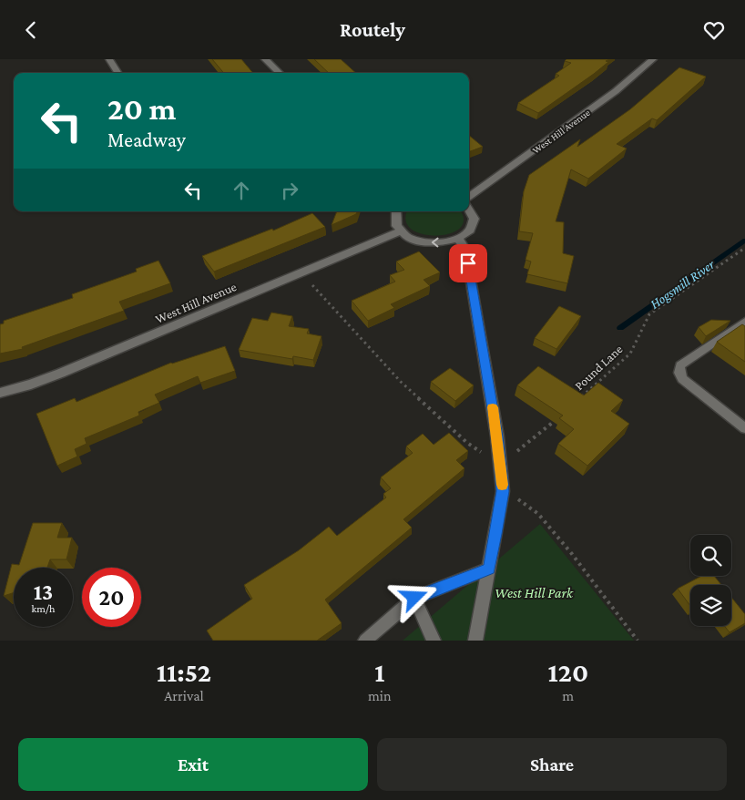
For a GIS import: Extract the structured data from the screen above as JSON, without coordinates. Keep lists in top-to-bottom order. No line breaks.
{"streets":{"street":["West Hill Avenue"],"path":["Pound Lane"]},"water":["Hogsmill River"],"parks":["West Hill Park"],"page":{"header":"Routely","turn":["20 m","Meadway"],"speed":"13 km/h","limit":"20","eta":["11:52","Arrival","1","min","120","m"],"buttons":["Exit","Share"]}}
